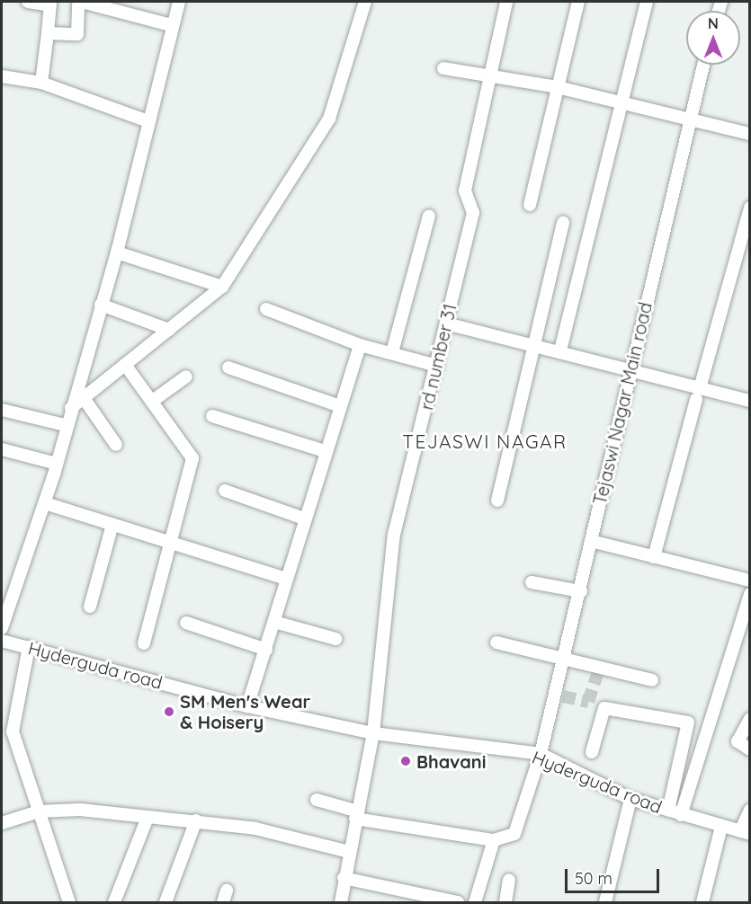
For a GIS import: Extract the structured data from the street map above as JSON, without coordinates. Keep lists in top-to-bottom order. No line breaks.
{"streets":{"street":["rd number 31","Tejaswi Nagar Main road","Hyderguda road"]},"crossings":[["rd number 31","Hyderguda road"],["Tejaswi Nagar Main road","Hyderguda road"]],"districts":["TEJASWI NAGAR"],"places":["SM Men's Wear & Hoisery","Bhavani"],"scale_bar":"50 m","north":"top"}
